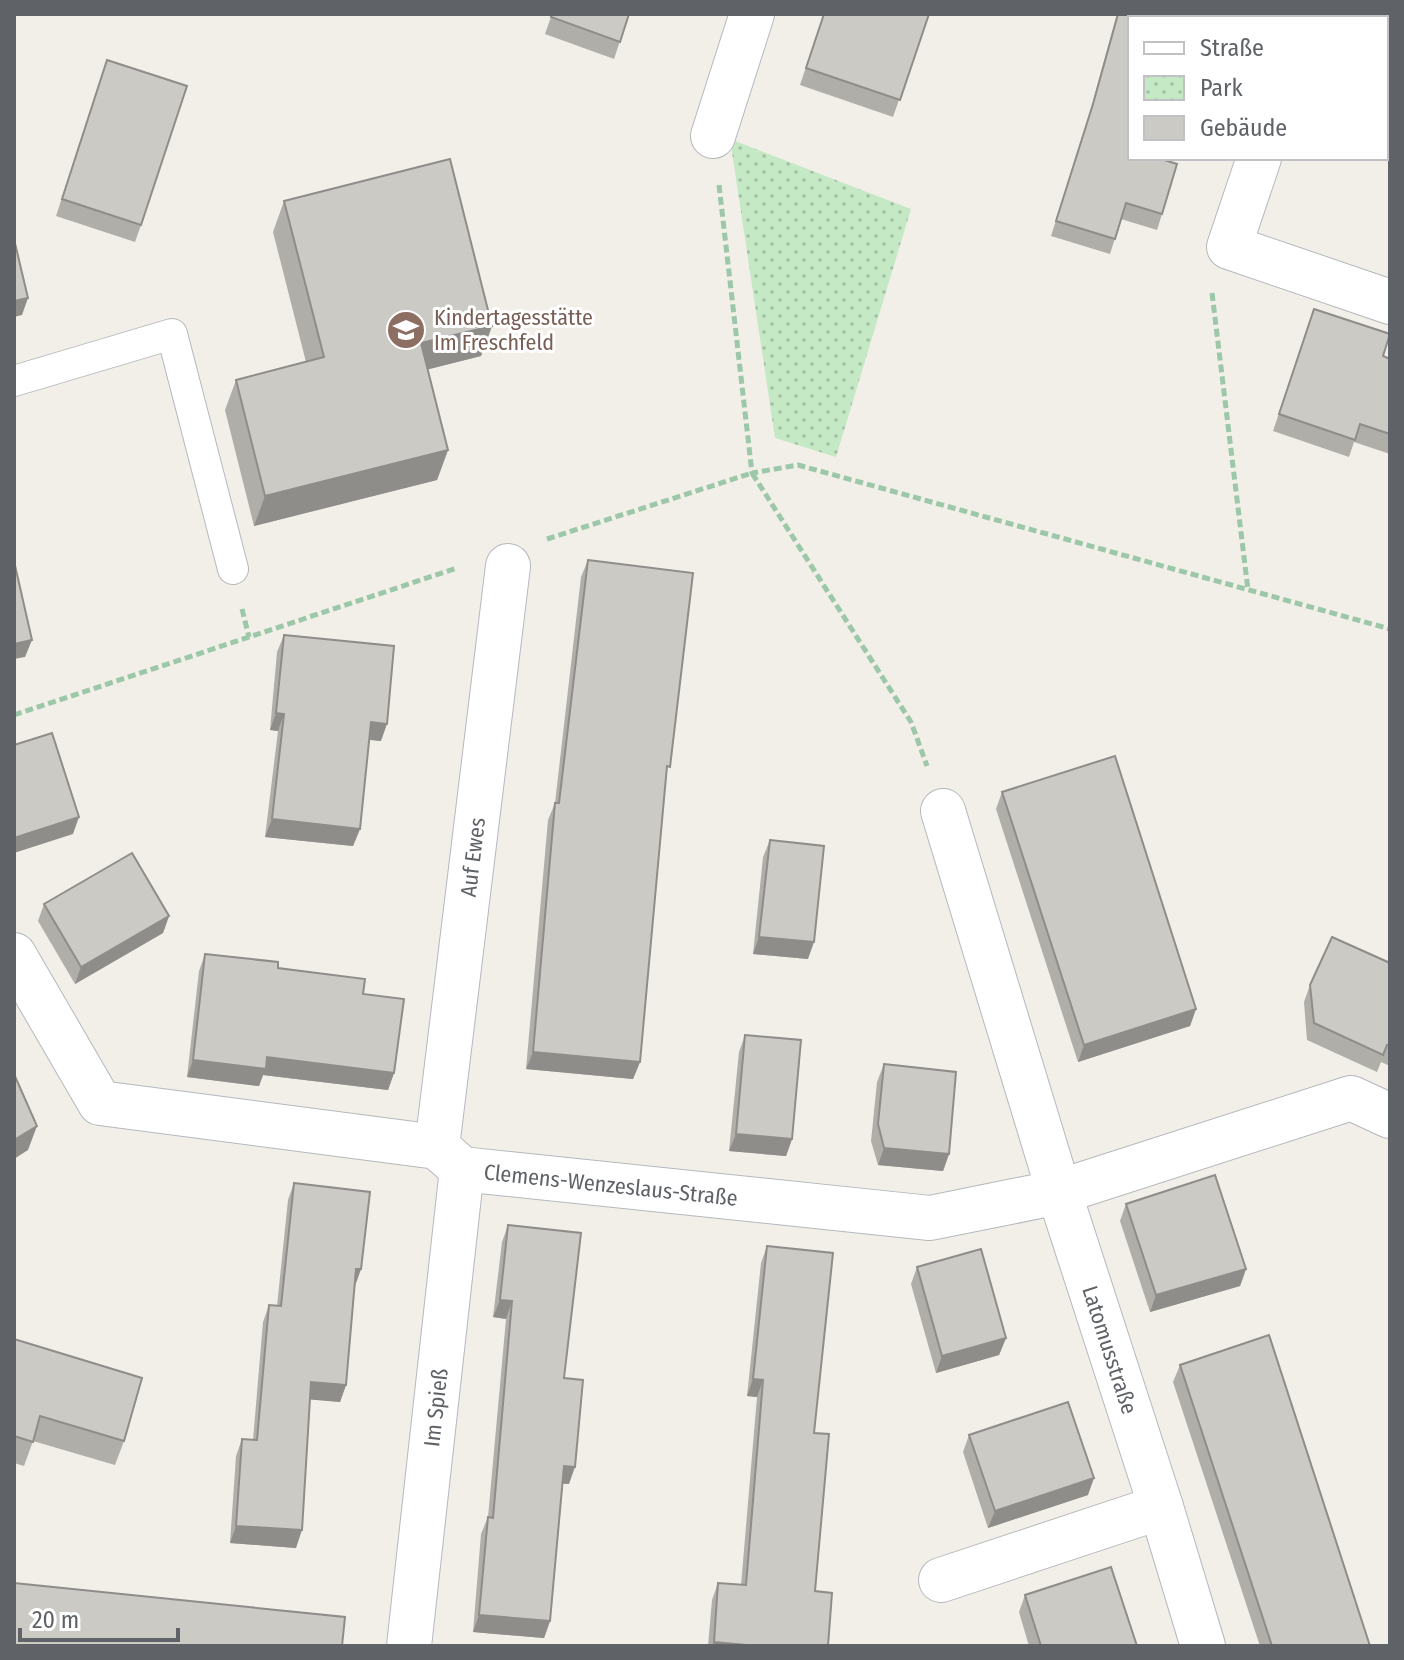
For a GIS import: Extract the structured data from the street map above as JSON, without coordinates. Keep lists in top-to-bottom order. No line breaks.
{"streets":{"street":["Auf Ewes","Clemens-Wenzeslaus-Straße","Latomusstraße","Im Spieß"]},"crossings":[["Auf Ewes","Clemens-Wenzeslaus-Straße"],["Auf Ewes","Im Spieß"],["Clemens-Wenzeslaus-Straße","Latomusstraße"],["Clemens-Wenzeslaus-Straße","Im Spieß"]],"places":{"school or university":["Kindertagesstätte Im Freschfeld"]},"legend":["Straße","Park","Gebäude"],"scale_bar":"20 m"}
